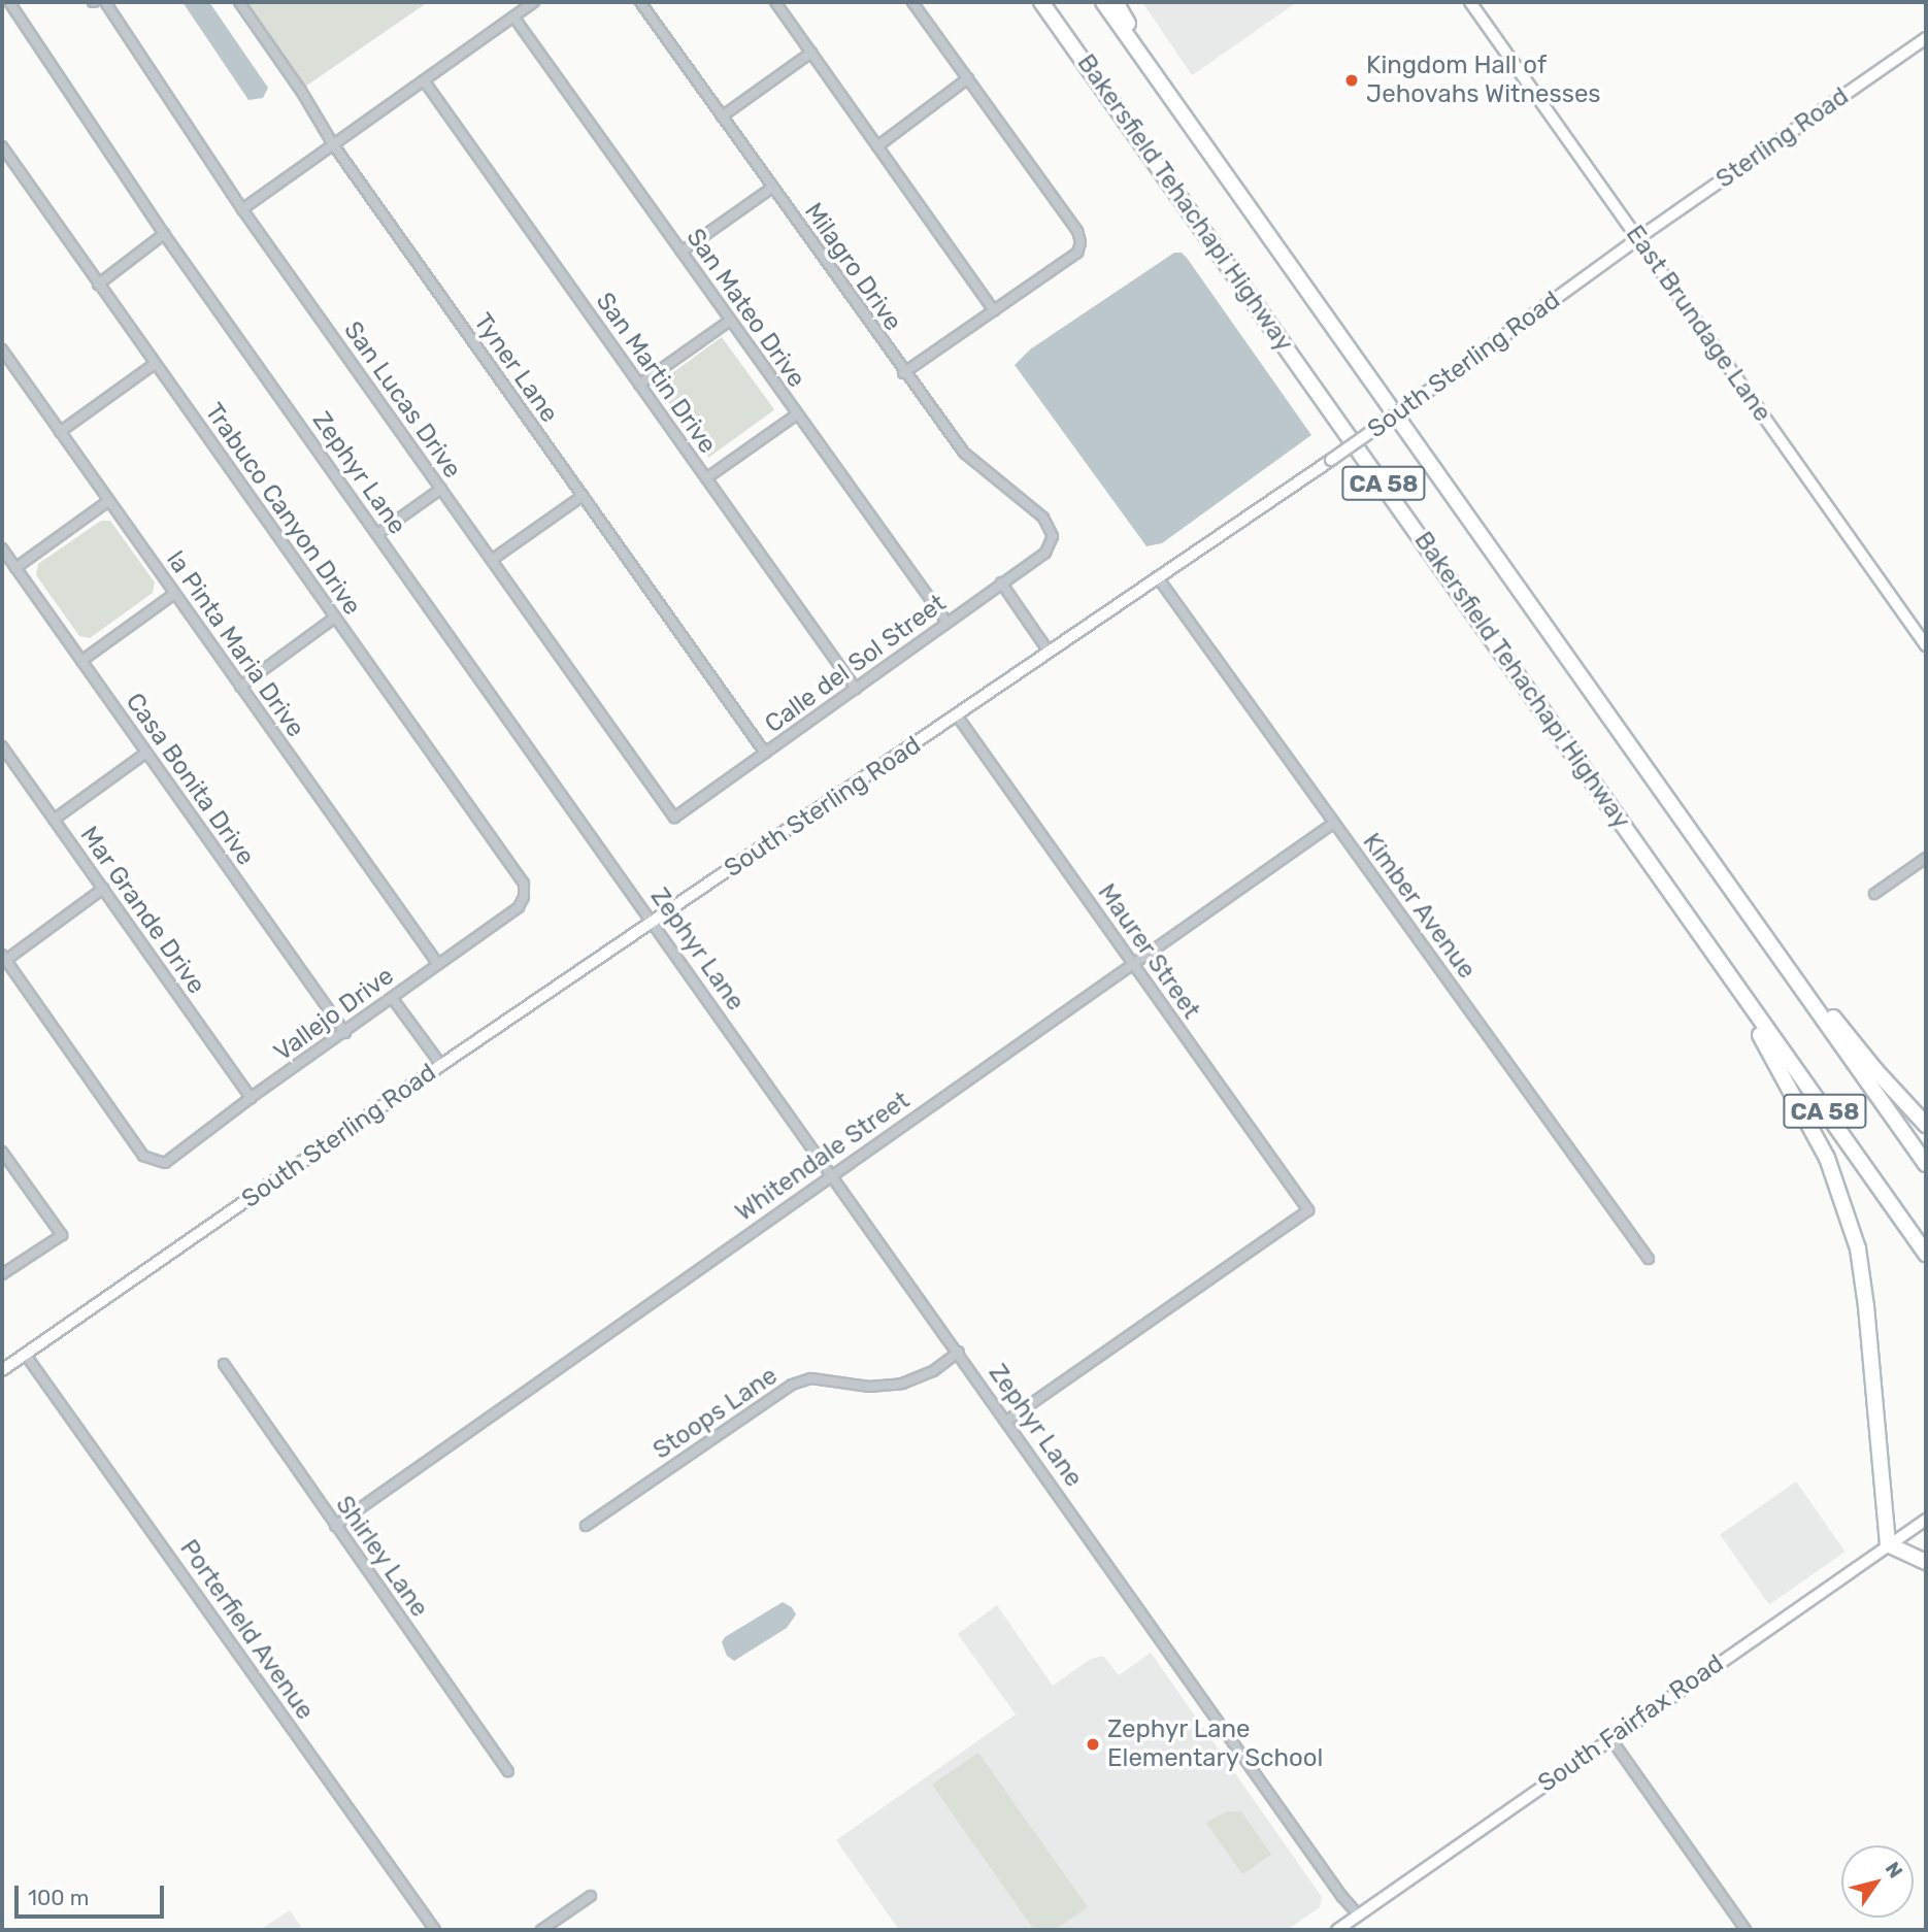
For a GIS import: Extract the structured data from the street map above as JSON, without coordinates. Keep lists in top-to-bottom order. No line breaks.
{"streets":{"highway":["Bakersfield Tehachapi Highway","CA 58"],"street":["Sterling Road","Milagro Drive","San Mateo Drive","East Brundage Lane","South Sterling Road","Tyner Lane","San Martin Drive","San Lucas Drive","Zephyr Lane","Trabuco Canyon Drive","la Pinta Maria Drive","Calle del Sol Street","Casa Bonita Drive","Kimber Avenue","Mar Grande Drive","Maurer Street","Vallejo Drive","Whitendale Street","Stoops Lane","Shirley Lane","Porterfield Avenue","South Fairfax Road"]},"crossings":[["Sterling Road","East Brundage Lane"],["Sterling Road","South Sterling Road"],["Milagro Drive","Calle del Sol Street"],["San Mateo Drive","Calle del Sol Street"],["East Brundage Lane","South Sterling Road"],["South Sterling Road","Zephyr Lane"],["South Sterling Road","Kimber Avenue"],["South Sterling Road","Maurer Street"],["South Sterling Road","Porterfield Avenue"],["Tyner Lane","Calle del Sol Street"],["San Martin Drive","Calle del Sol Street"],["San Lucas Drive","Calle del Sol Street"],["Zephyr Lane","Maurer Street"],["Zephyr Lane","Whitendale Street"],["Zephyr Lane","Stoops Lane"],["Zephyr Lane","South Fairfax Road"],["Trabuco Canyon Drive","Vallejo Drive"],["la Pinta Maria Drive","Vallejo Drive"],["Casa Bonita Drive","Vallejo Drive"],["Kimber Avenue","Whitendale Street"],["Mar Grande Drive","Vallejo Drive"],["Maurer Street","Whitendale Street"],["Whitendale Street","Shirley Lane"]],"places":["Kingdom Hall of Jehovahs Witnesses","Zephyr Lane Elementary School"],"scale_bar":"100 m","north":"top right"}
